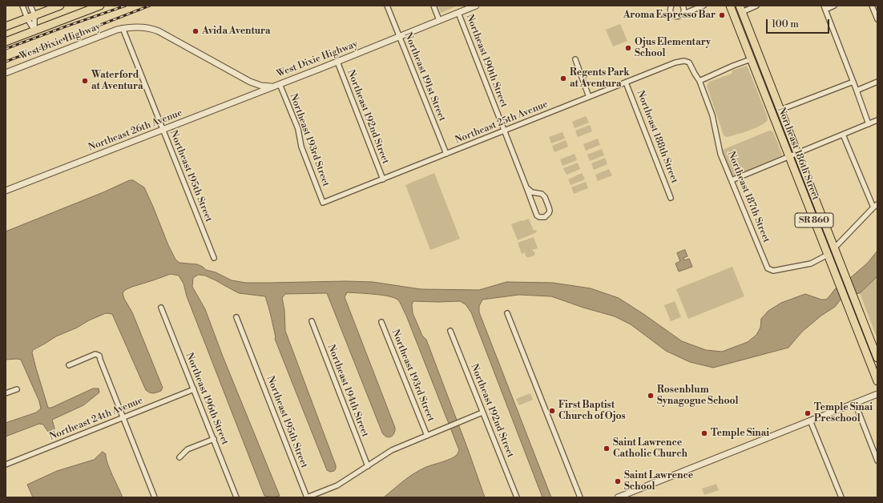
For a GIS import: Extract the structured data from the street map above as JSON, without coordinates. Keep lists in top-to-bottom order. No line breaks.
{"streets":{"main road":["Northeast 186th Street","SR 860"],"street":["West Dixie Highway","Northeast 190th Street","Northeast 191st Street","Northeast 192nd Street","Northeast 25th Avenue","Northeast 26th Avenue","Northeast 188th Street","Northeast 193rd Street","Northeast 195th Street","Northeast 187th Street","Northeast 194th Street","Northeast 196th Street","Northeast 24th Avenue"]},"crossings":[["West Dixie Highway","Northeast 190th Street"],["West Dixie Highway","Northeast 191st Street"],["West Dixie Highway","Northeast 192nd Street"],["West Dixie Highway","Northeast 26th Avenue"],["West Dixie Highway","Northeast 193rd Street"],["West Dixie Highway","Northeast 195th Street"],["Northeast 190th Street","Northeast 25th Avenue"],["Northeast 191st Street","Northeast 25th Avenue"],["Northeast 192nd Street","Northeast 25th Avenue"],["Northeast 25th Avenue","Northeast 188th Street"],["Northeast 25th Avenue","Northeast 193rd Street"],["Northeast 25th Avenue","Northeast 187th Street"],["Northeast 26th Avenue","Northeast 195th Street"],["Northeast 186th Street","Northeast 187th Street"],["Northeast 196th Street","Northeast 24th Avenue"]],"places":["Aroma Espresso Bar","Avida Aventura","Ojus Elementary School","Regents Park at Aventura","Waterford at Aventura","Rosenblum Synagogue School","First Baptist Church of Ojos","Temple Sinai Preschool","Temple Sinai","Saint Lawrence Catholic Church","Saint Lawrence School"],"scale_bar":"100 m"}
